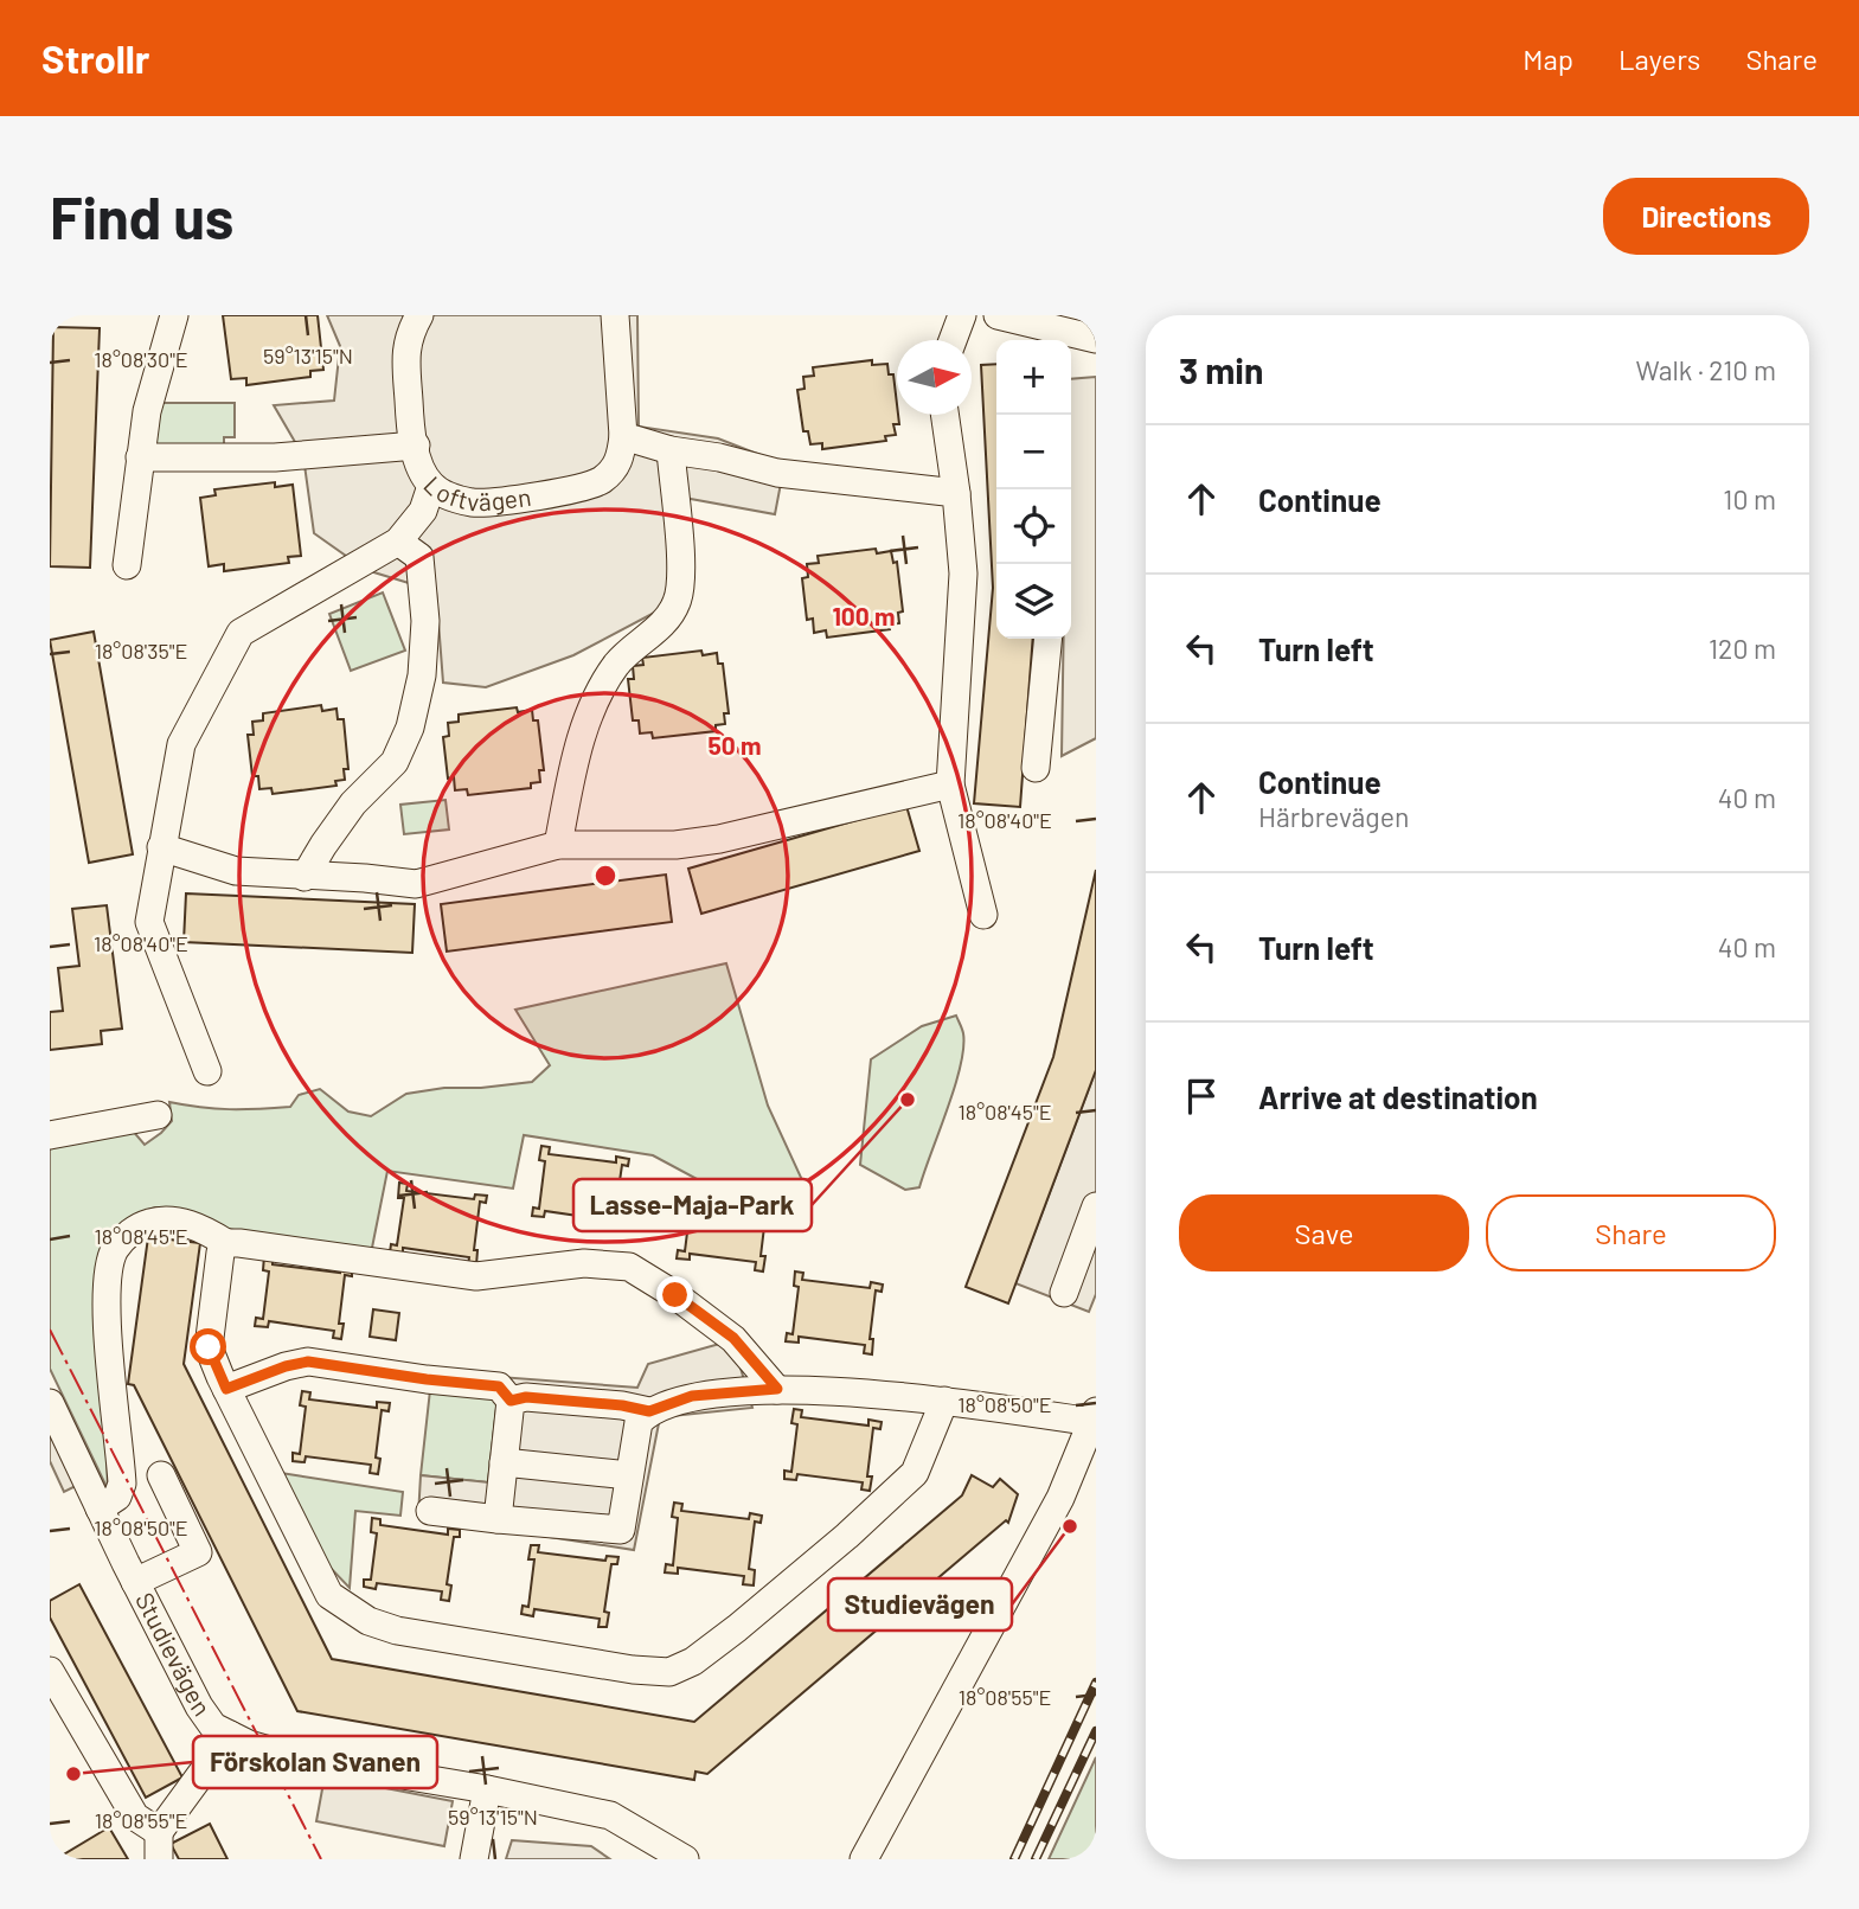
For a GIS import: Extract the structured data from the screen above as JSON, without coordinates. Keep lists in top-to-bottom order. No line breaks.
{"streets":{"street":["Loftvägen","Studievägen"]},"places":["Lasse-Maja-Park","Studievägen","Förskolan Svanen"],"north":"right","page":{"header":"Strollr","nav":["Map","Layers","Share"],"buttons":["Directions",["Save","Share"]],"title":"Find us","heading":["3 min","Walk · 210 m"],"map_buttons":["+","−"],"list":[["Continue","10 m"],["Turn left","120 m"],["Continue","Härbrevägen","40 m"],["Turn left","40 m"],"Arrive at destination"]},"coordinates":["59°13'15\"N","18°08'30\"E","18°08'35\"E","18°08'40\"E","18°08'45\"E","18°08'50\"E","18°08'55\"E"],"rings":["100 m","50 m"]}
